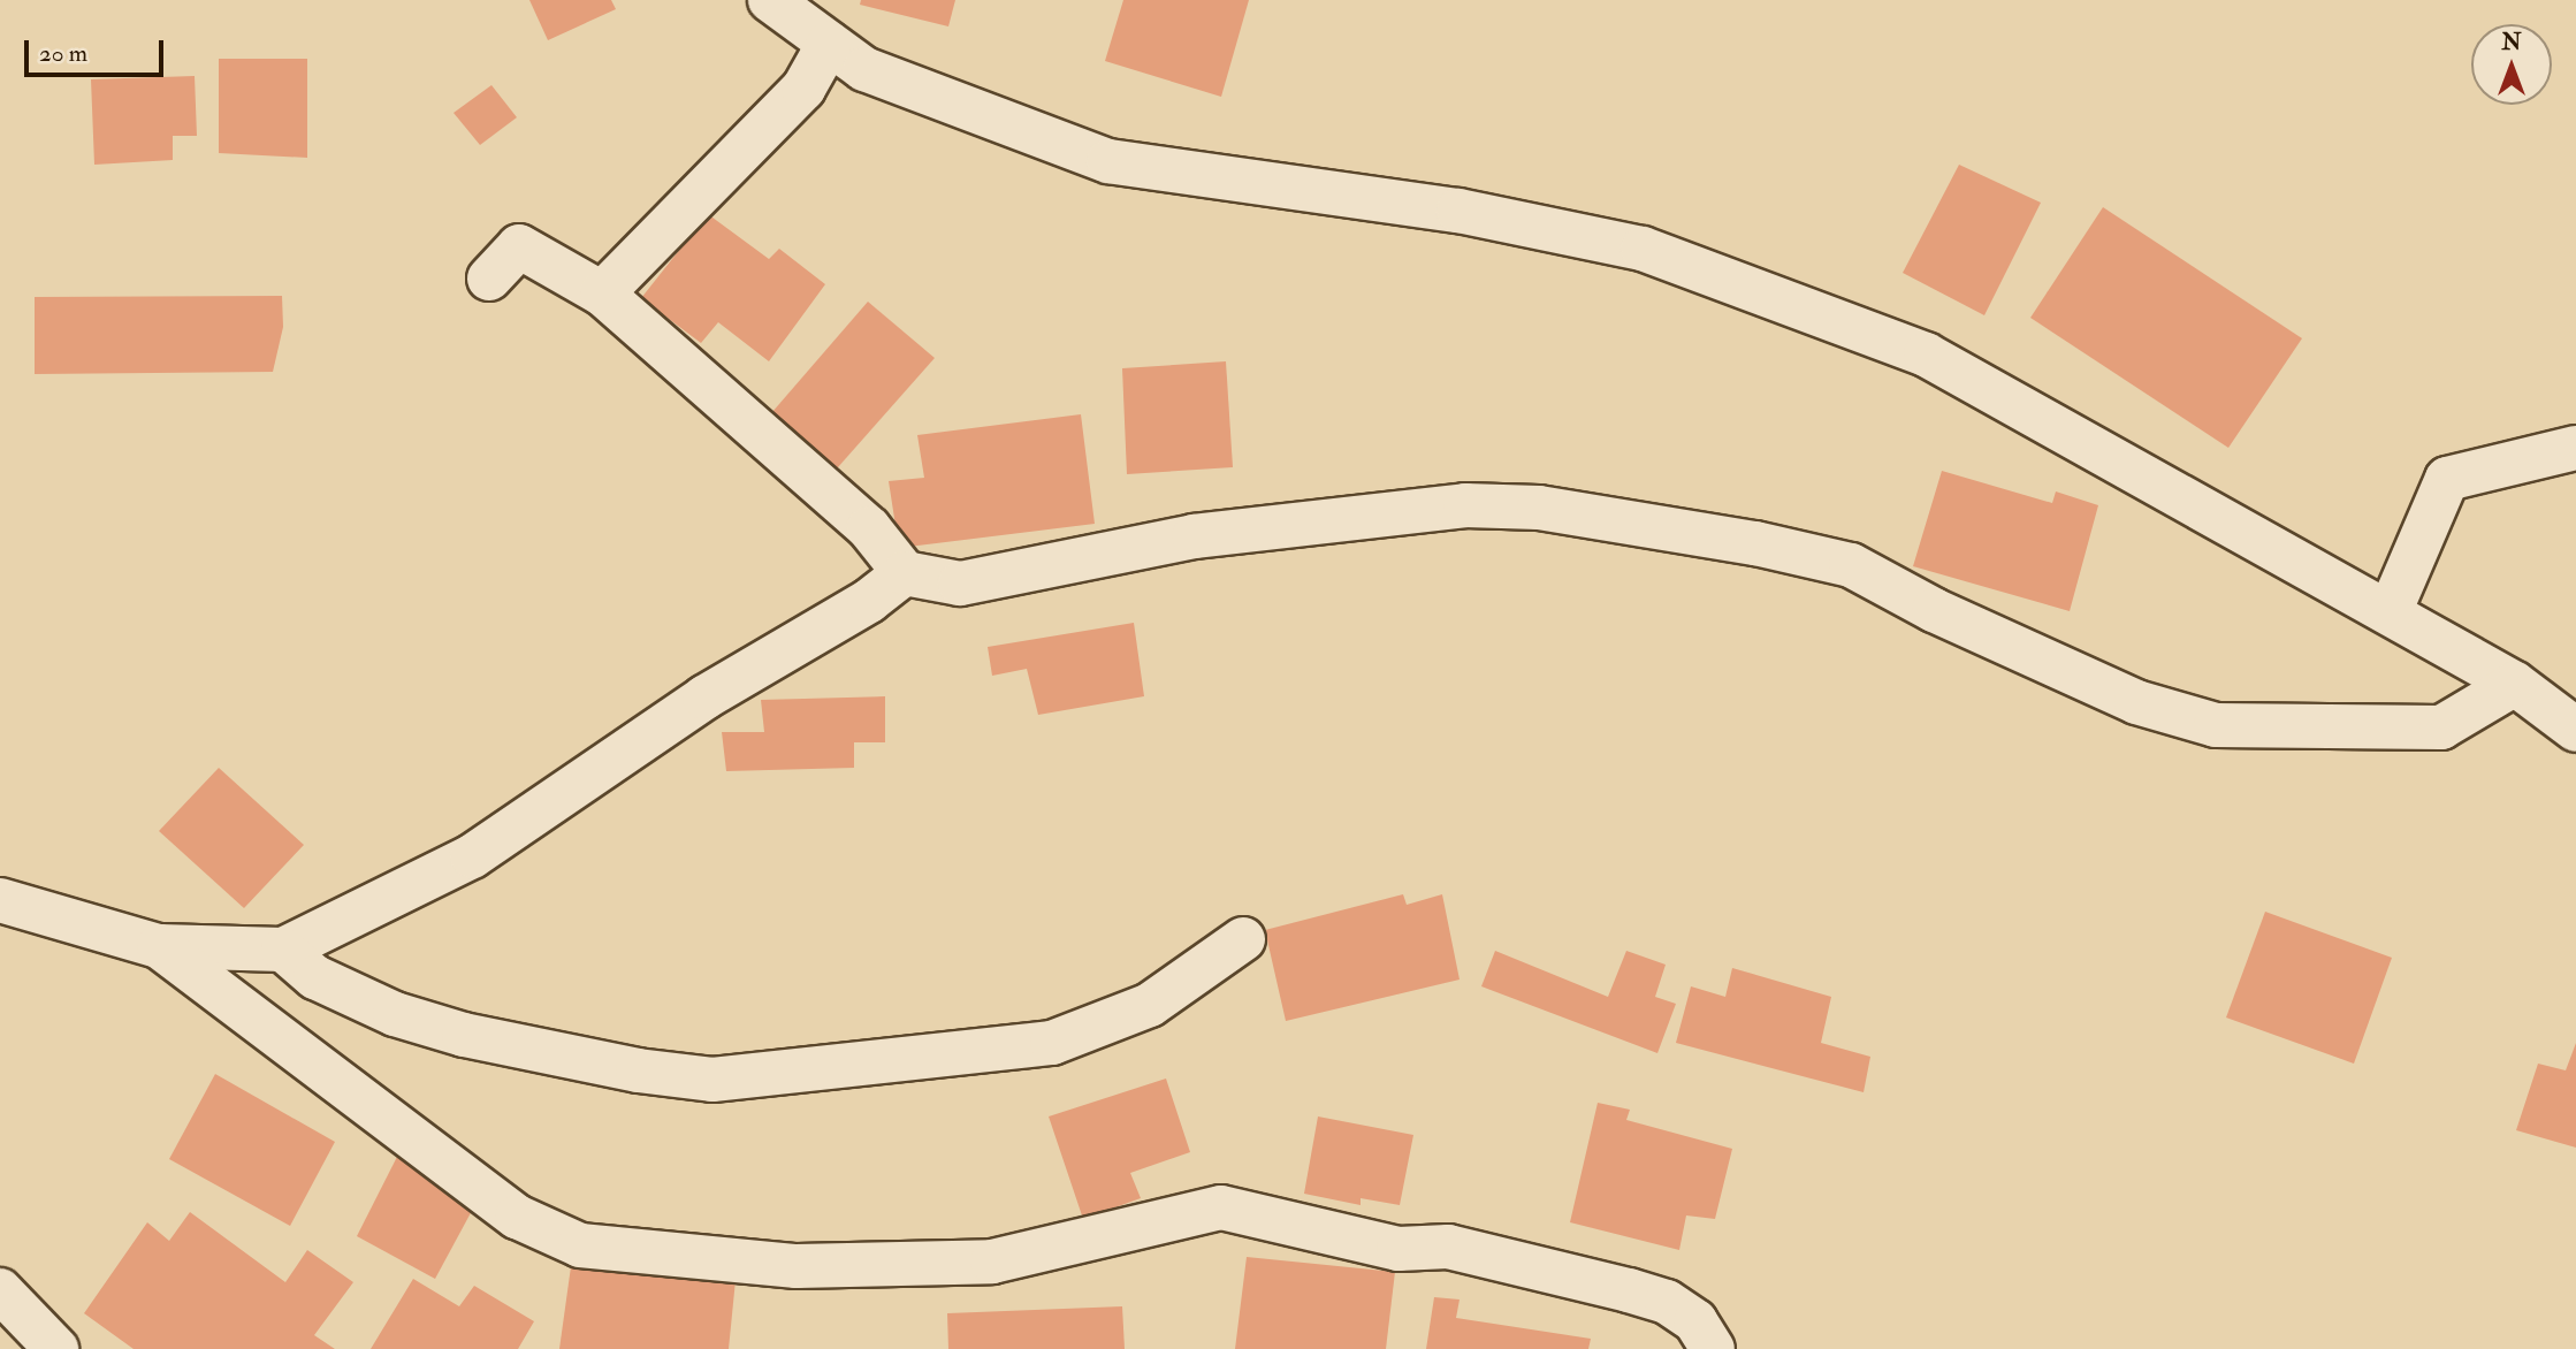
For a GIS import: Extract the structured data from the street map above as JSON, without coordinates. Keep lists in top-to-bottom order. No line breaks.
{"scale_bar":"20 m","north":"top"}
